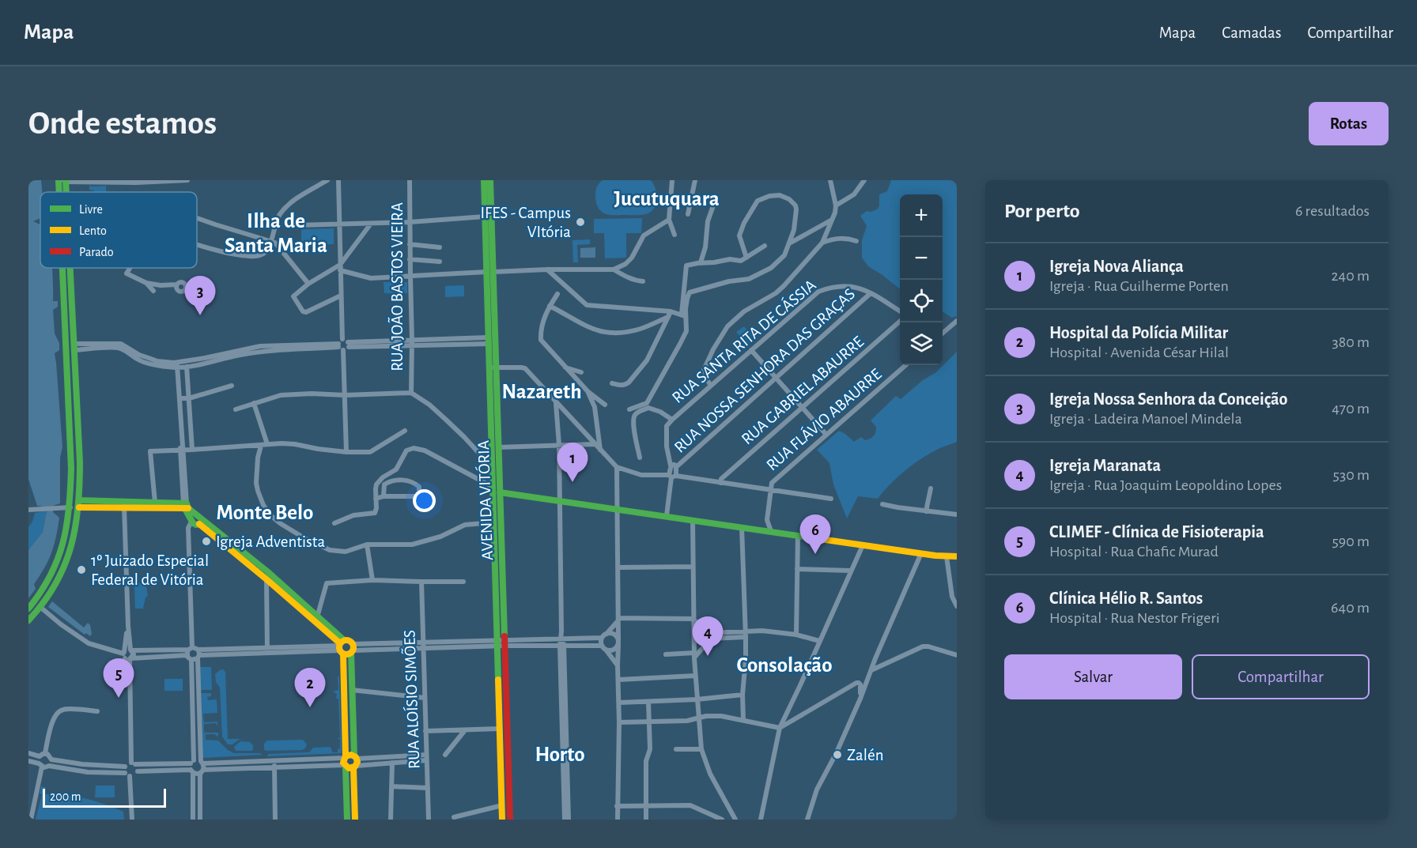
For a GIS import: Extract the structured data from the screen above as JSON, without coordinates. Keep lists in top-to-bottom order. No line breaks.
{"streets":{"main road":["AVENIDA VITÓRIA"],"street":["RUA JOÃO BASTOS VIEIRA","RUA SANTA RITA DE CÁSSIA","RUA NOSSA SENHORA DAS GRAÇAS","RUA GABRIEL ABAURRE","RUA FLÁVIO ABAURRE","RUA ALOÍSIO SIMÕES"]},"crossings":[["RUA SANTA RITA DE CÁSSIA","RUA NOSSA SENHORA DAS GRAÇAS"]],"districts":["Jucutuquara","Ilha de Santa Maria","Nazareth","Monte Belo","Consolação","Horto"],"places":["IFES - Campus VItória","Igreja Adventista","1º Juizado Especial Federal de Vitória","Zalén"],"legend":["Livre","Lento","Parado"],"scale_bar":"200 m","page":{"header":"Mapa","nav":["Mapa","Camadas","Compartilhar"],"buttons":["Rotas",["Salvar","Compartilhar"]],"title":"Onde estamos","heading":["Por perto","6 resultados"],"map_buttons":["+","−"],"list":[{"mark":"1","name":"Igreja Nova Aliança","note":"Igreja · Rua Guilherme Porten","value":"240 m"},{"mark":"2","name":"Hospital da Polícia Militar","note":"Hospital · Avenida César Hilal","value":"380 m"},{"mark":"3","name":"Igreja Nossa Senhora da Conceição","note":"Igreja · Ladeira Manoel Mindela","value":"470 m"},{"mark":"4","name":"Igreja Maranata","note":"Igreja · Rua Joaquim Leopoldino Lopes","value":"530 m"},{"mark":"5","name":"CLIMEF - Clínica de Fisioterapia","note":"Hospital · Rua Chafic Murad","value":"590 m"},{"mark":"6","name":"Clínica Hélio R. Santos","note":"Hospital · Rua Nestor Frigeri","value":"640 m"}],"pins":["3","1","6","4","5","2"],"scale":"200 m"}}
